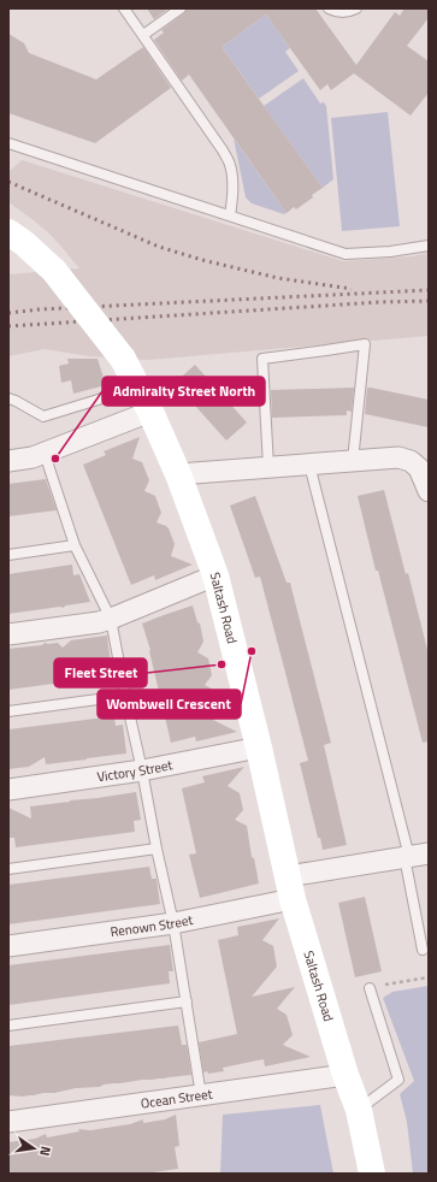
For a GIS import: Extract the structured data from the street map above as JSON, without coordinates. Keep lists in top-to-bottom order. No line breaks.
{"streets":{"main road":["Saltash Road"],"street":["Victory Street","Renown Street","Ocean Street"]},"crossings":[["Saltash Road","Victory Street"],["Saltash Road","Renown Street"],["Saltash Road","Ocean Street"]],"places":["Admiralty Street North","Wombwell Crescent","Fleet Street"],"north":"right"}
